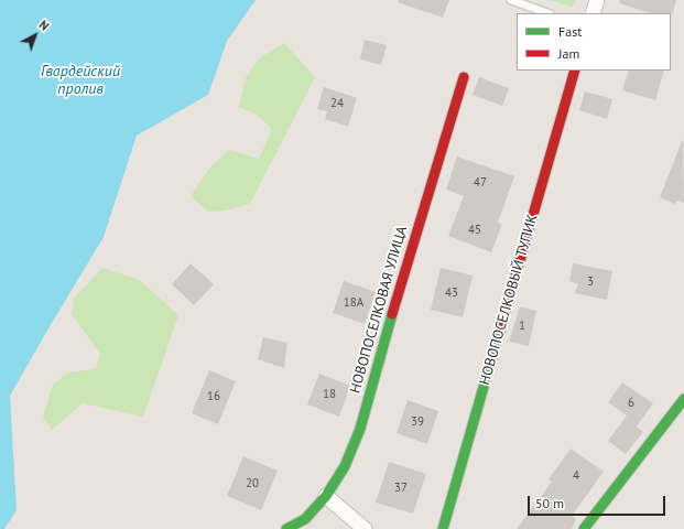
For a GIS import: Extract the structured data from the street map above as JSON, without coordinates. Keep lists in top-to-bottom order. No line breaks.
{"streets":{"street":["НОВОПОСЕЛКОВЫЙ ТУПИК","НОВОПОСЕЛКОВАЯ УЛИЦА"]},"water":["Гвардейский пролив"],"house_numbers":["24","47","45","3","43","18А","1","18","16","6","39","4","20","37"],"legend":["Fast","Jam"],"scale_bar":"50 m","north":"top right"}
